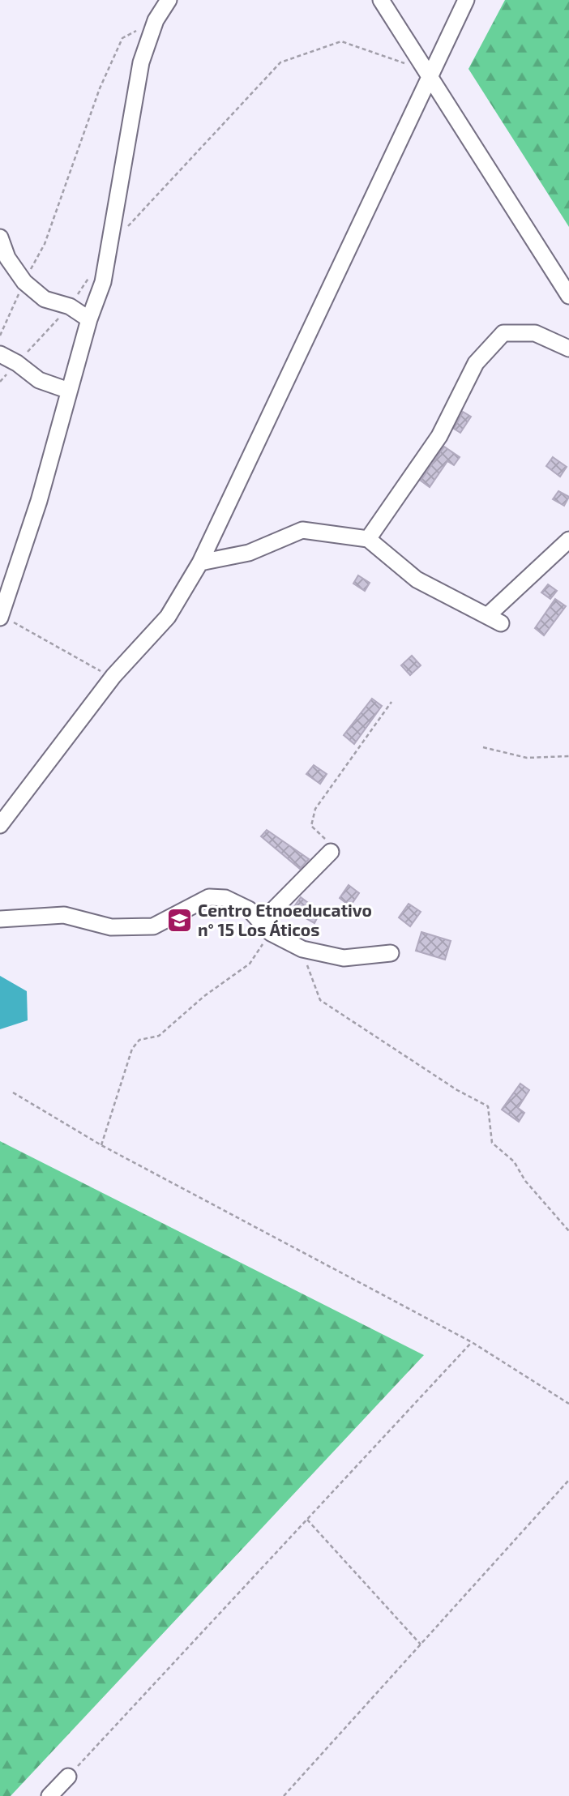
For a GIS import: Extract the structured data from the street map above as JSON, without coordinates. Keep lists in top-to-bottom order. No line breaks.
{"places":{"school or university":["Centro Etnoeducativo n° 15 Los Áticos"]}}
